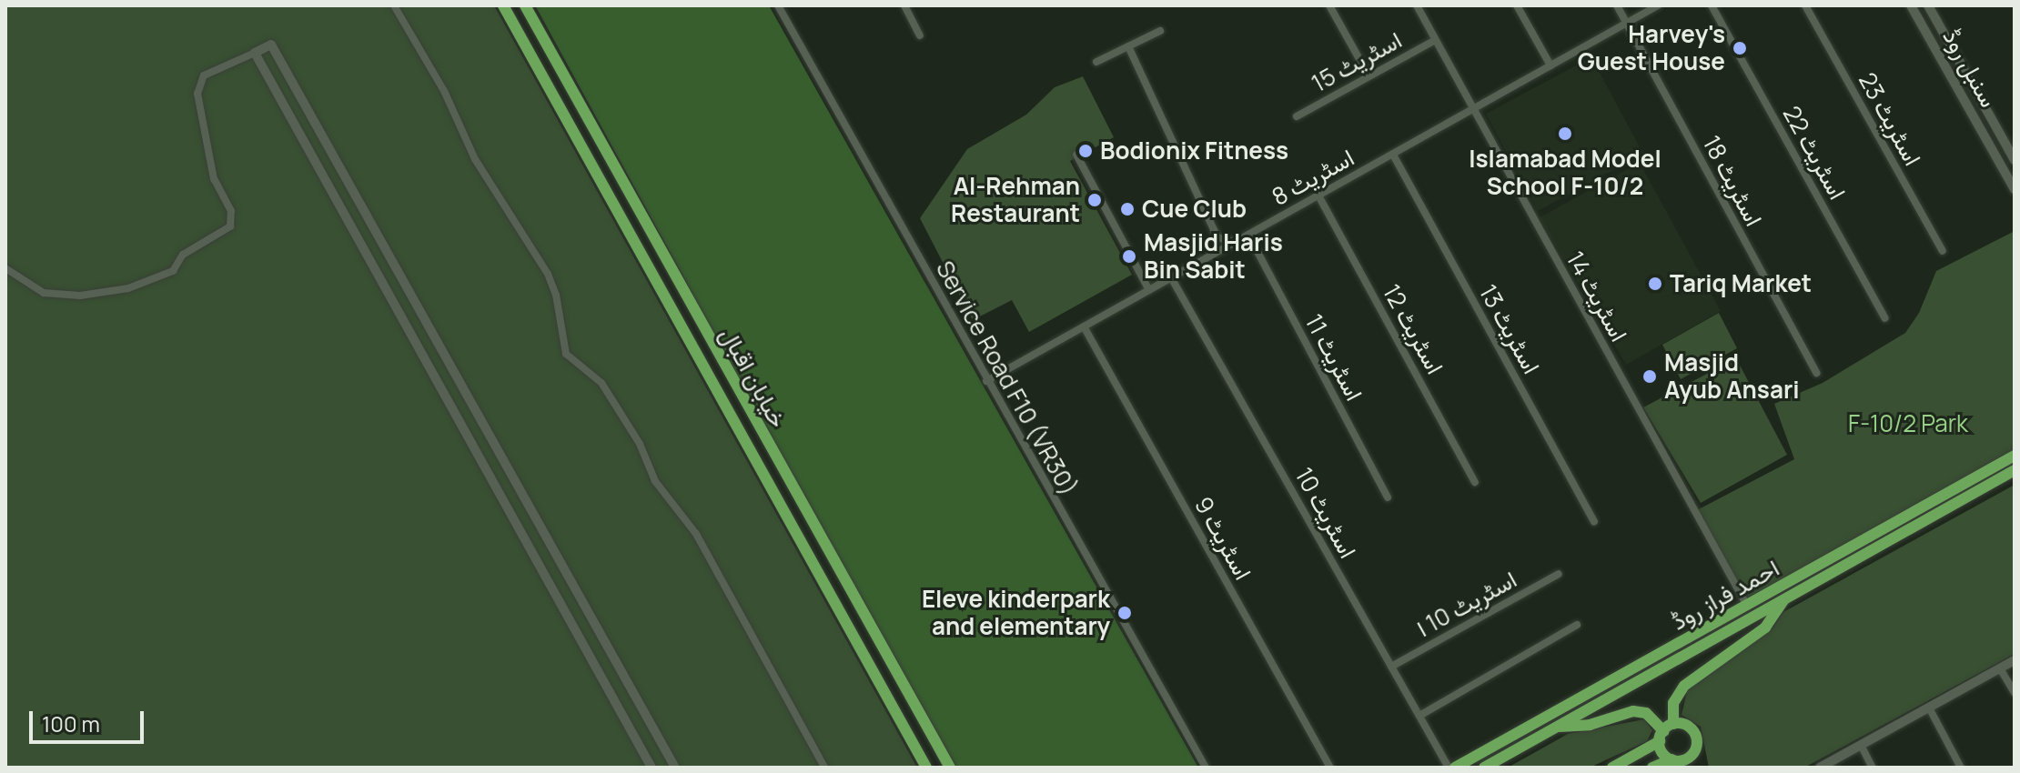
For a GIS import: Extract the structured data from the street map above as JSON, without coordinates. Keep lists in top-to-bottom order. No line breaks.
{"streets":{"main road":["خیابان اقبال","احمد فراز روڈ"],"street":["اسٹریٹ 15","سنبل روڈ","اسٹریٹ 23","اسٹریٹ 22","اسٹریٹ 8","اسٹریٹ 18","اسٹریٹ 14","اسٹریٹ 12","اسٹریٹ 13","اسٹریٹ 11","Service Road F10 (VR30)","اسٹریٹ 10","اسٹریٹ 9","اسٹریٹ 10 ا"]},"crossings":[["اسٹریٹ 15","اسٹریٹ 14"],["اسٹریٹ 8","اسٹریٹ 18"],["اسٹریٹ 8","اسٹریٹ 14"],["اسٹریٹ 8","اسٹریٹ 12"],["اسٹریٹ 8","اسٹریٹ 13"],["اسٹریٹ 8","اسٹریٹ 11"],["اسٹریٹ 8","Service Road F10 (VR30)"],["اسٹریٹ 8","اسٹریٹ 10"],["اسٹریٹ 8","اسٹریٹ 9"],["اسٹریٹ 14","احمد فراز روڈ"],["اسٹریٹ 10","اسٹریٹ 10 ا"]],"parks":["F-10/2 Park"],"places":["Harvey's Guest House","Islamabad Model School F-10/2","Bodionix Fitness","Al-Rehman Restaurant","Cue Club","Masjid Haris Bin Sabit","Tariq Market","Masjid Ayub Ansari","Eleve kinderpark and elementary"],"scale_bar":"100 m"}
